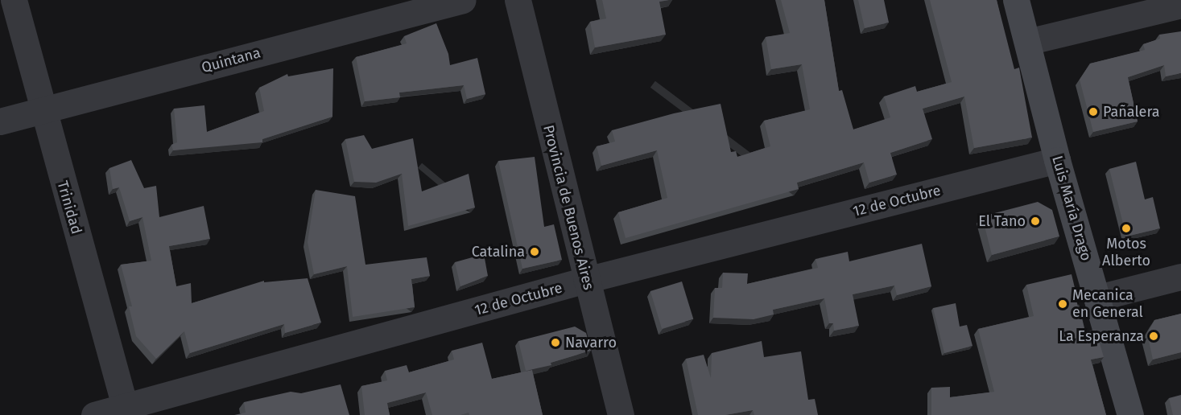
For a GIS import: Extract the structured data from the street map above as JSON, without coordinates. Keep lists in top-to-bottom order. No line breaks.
{"streets":{"main road":["Luis María Drago"],"street":["Quintana","12 de Octubre","Trinidad","Provincia de Buenos Aires"]},"crossings":[["Quintana","Trinidad"],["12 de Octubre","Trinidad"],["12 de Octubre","Provincia de Buenos Aires"],["12 de Octubre","Luis María Drago"]],"places":["Pañalera","El Tano","Motos Alberto","Catalina","Mecanica en General","La Esperanza","Navarro"]}
